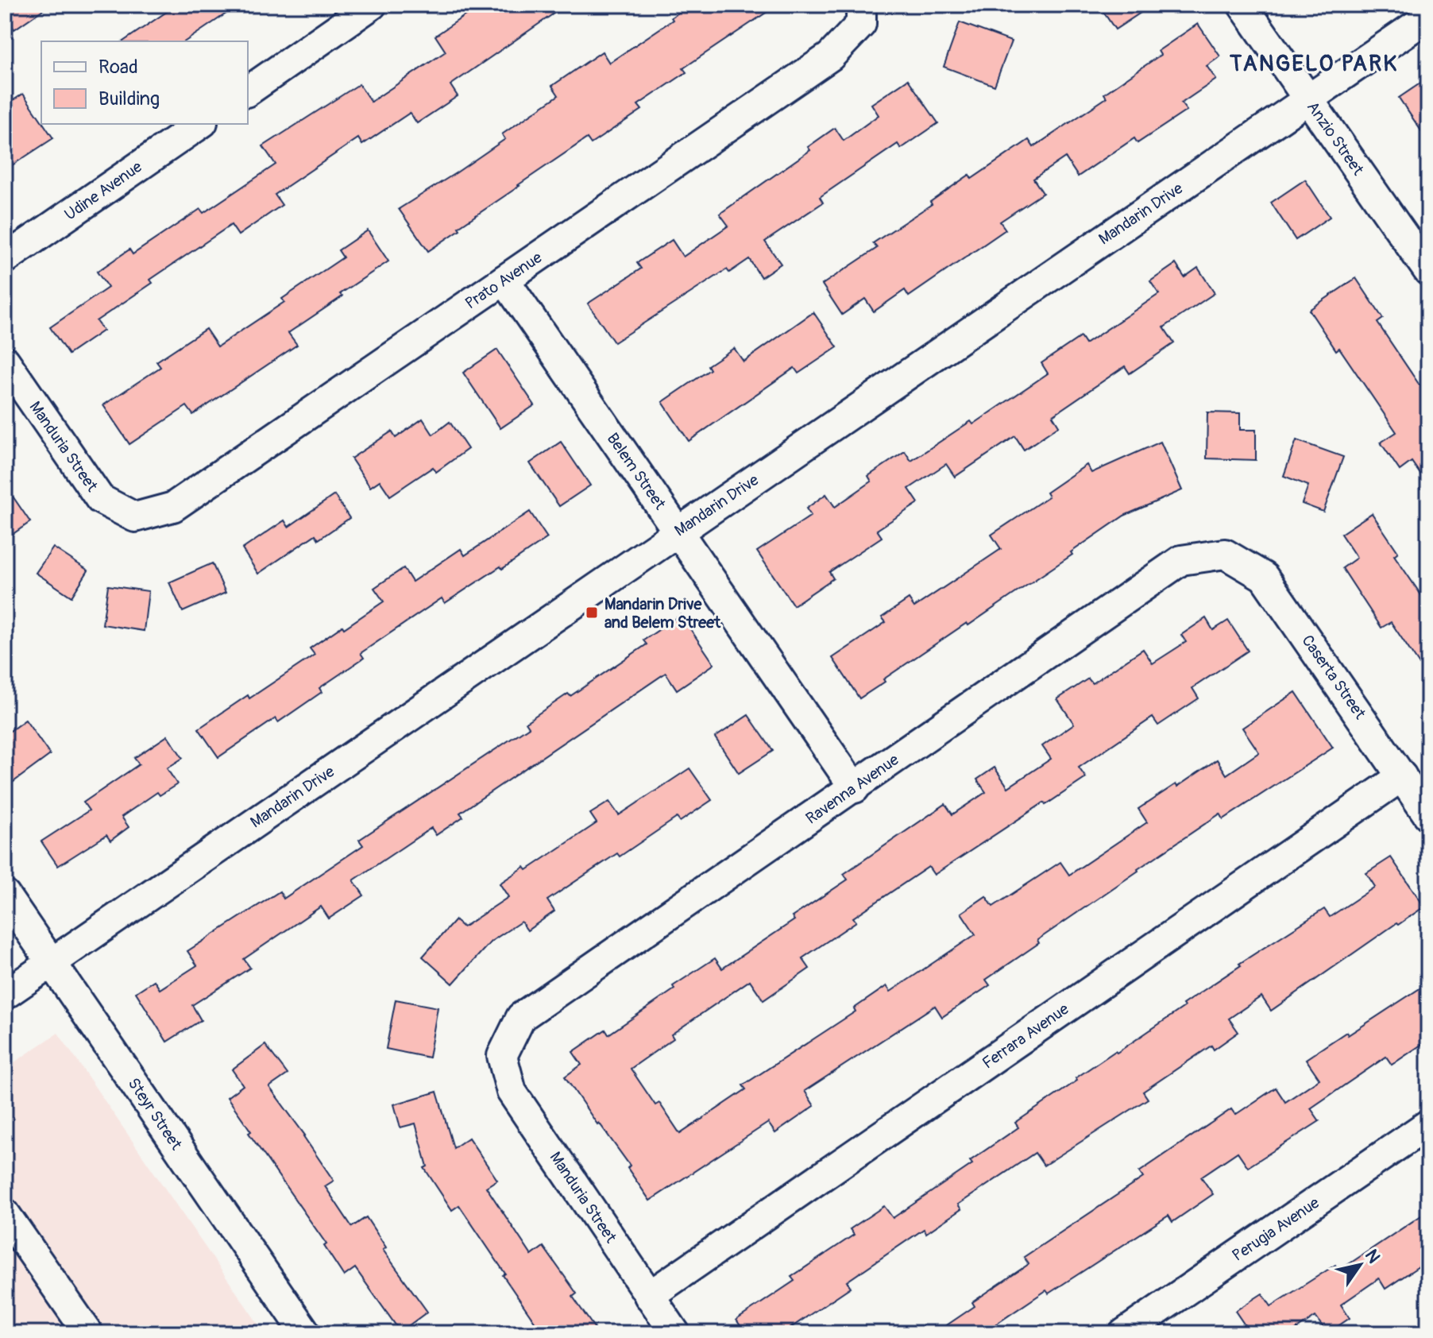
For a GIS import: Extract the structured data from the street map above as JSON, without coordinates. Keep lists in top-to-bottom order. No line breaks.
{"streets":{"street":["Anzio Street","Udine Avenue","Mandarin Drive","Prato Avenue","Manduria Street","Belem Street","Caserta Street","Ravenna Avenue","Ferrara Avenue","Steyr Street","Perugia Avenue"]},"crossings":[["Anzio Street","Mandarin Drive"],["Mandarin Drive","Belem Street"],["Mandarin Drive","Steyr Street"],["Prato Avenue","Manduria Street"],["Prato Avenue","Belem Street"],["Manduria Street","Ravenna Avenue"],["Manduria Street","Ferrara Avenue"],["Belem Street","Ravenna Avenue"],["Caserta Street","Ravenna Avenue"],["Caserta Street","Ferrara Avenue"]],"districts":["TANGELO PARK"],"places":{"transit":["Mandarin Drive and Belem Street"]},"legend":["Road","Building"],"north":"top right"}
